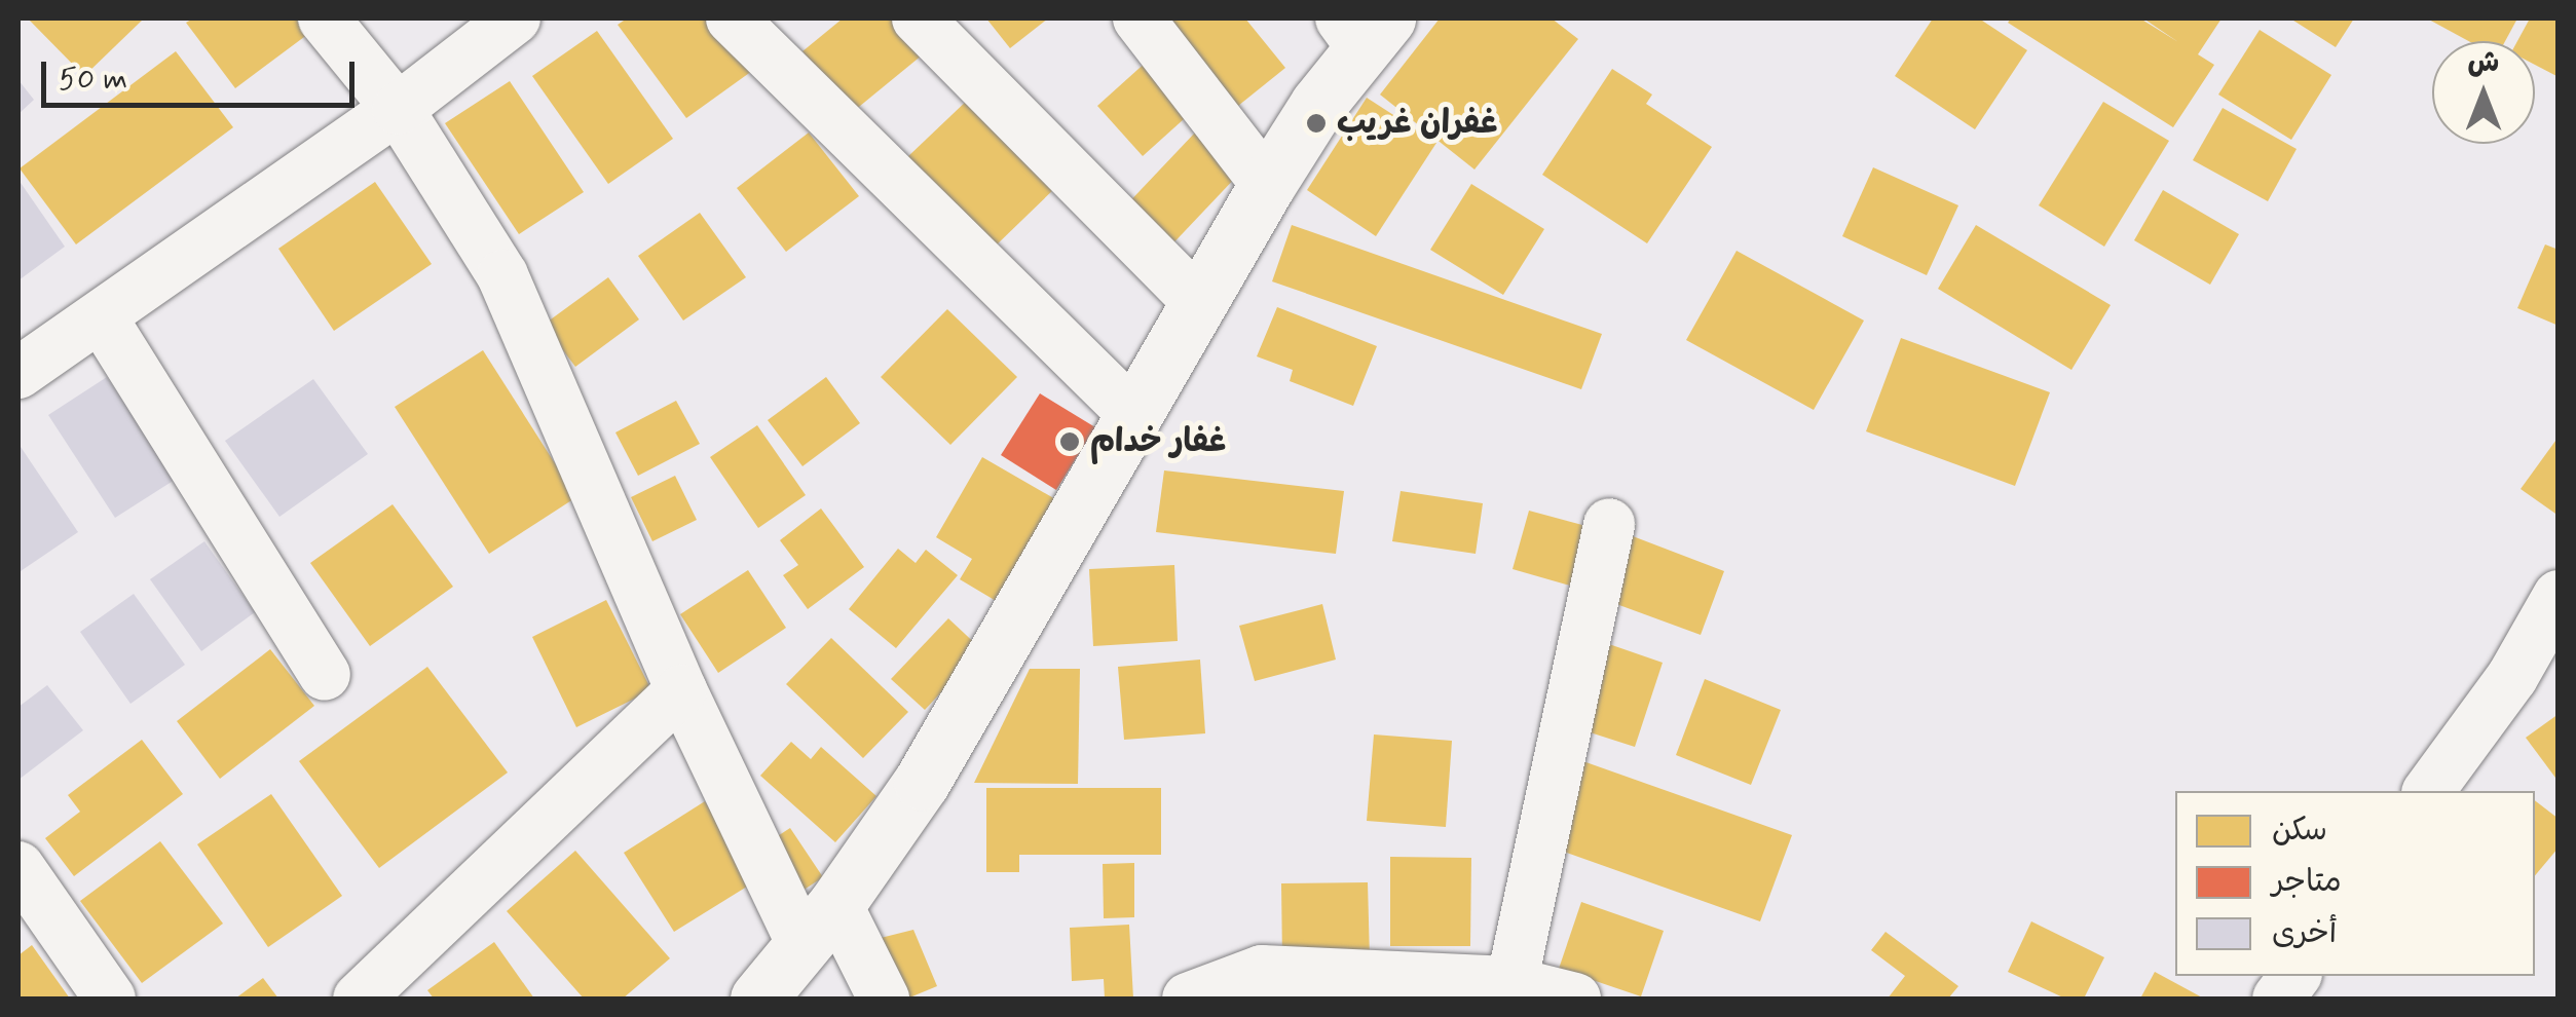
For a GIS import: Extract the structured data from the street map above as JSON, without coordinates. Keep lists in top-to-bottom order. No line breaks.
{"places":["غفران غريب","غفار خدام"],"legend":["سكن","متاجر","أخرى"],"scale_bar":"50 m","north":"top"}
